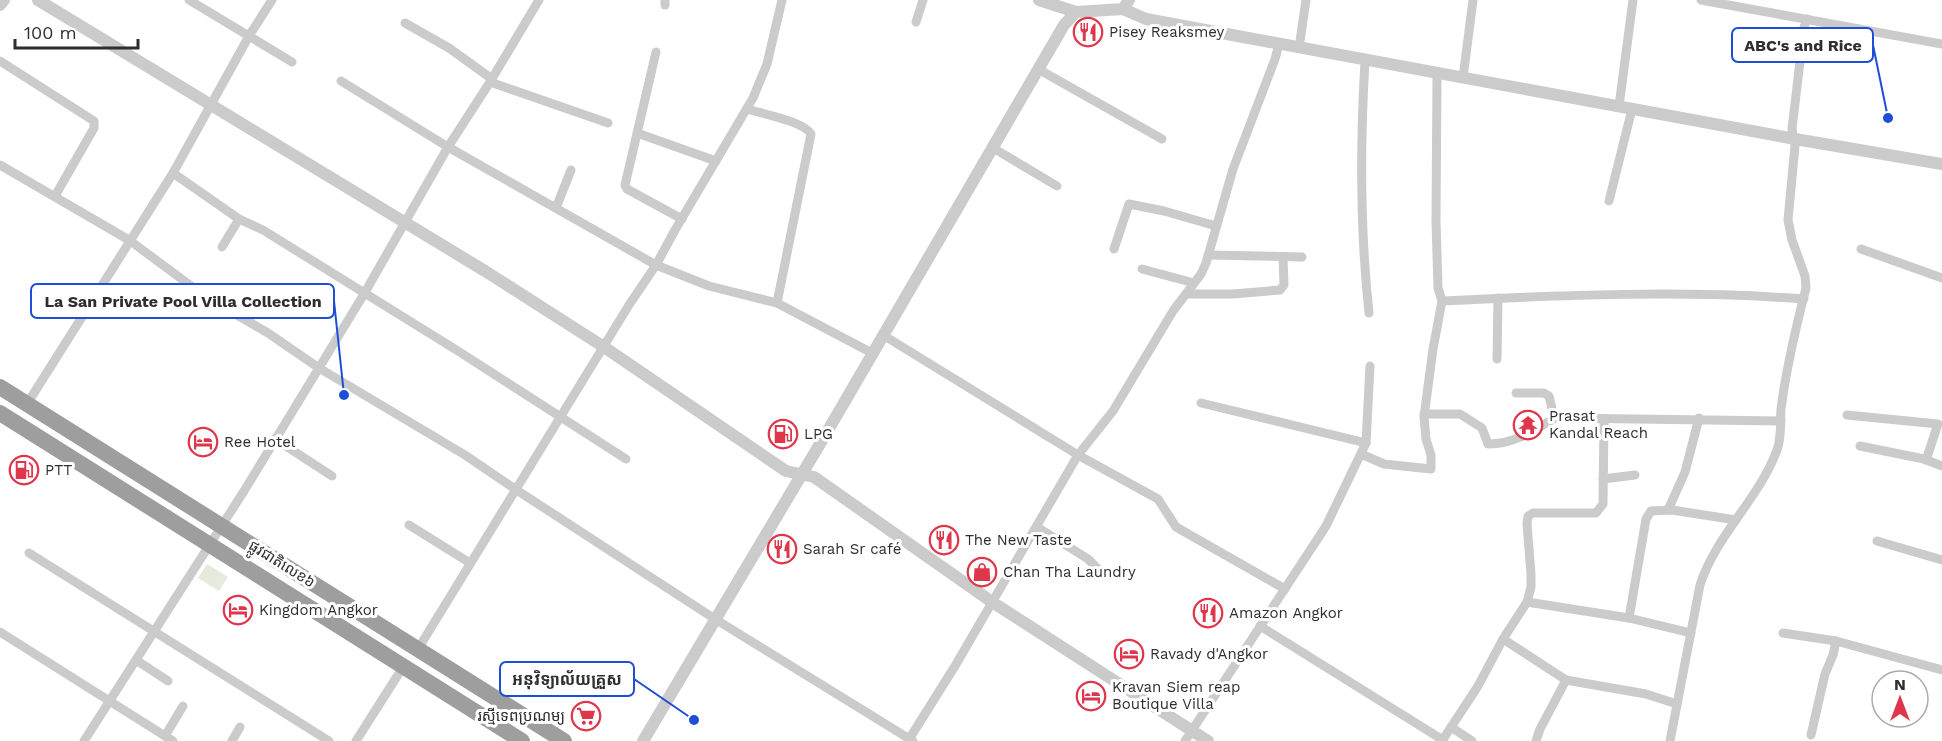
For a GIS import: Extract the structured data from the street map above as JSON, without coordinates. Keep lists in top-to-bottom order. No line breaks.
{"streets":{"highway":["ផ្លូវជាតិលេខ៦"]},"places":{"restaurant":["Pisey Reaksmey","The New Taste","Sarah Sr café","Amazon Angkor"],"other":["ABC's and Rice","La San Private Pool Villa Collection","អនុវិទ្យាល័យគ្រួស"],"temple":["Prasat Kandal Reach"],"fuel station":["LPG","PTT"],"hotel":["Ree Hotel","Kingdom Angkor","Ravady d'Angkor","Kravan Siem reap Boutique Villa"],"shop":["Chan Tha Laundry"],"supermarket":["រស្មីទេពប្រណម្យ"]},"scale_bar":"100 m","north":"top"}
